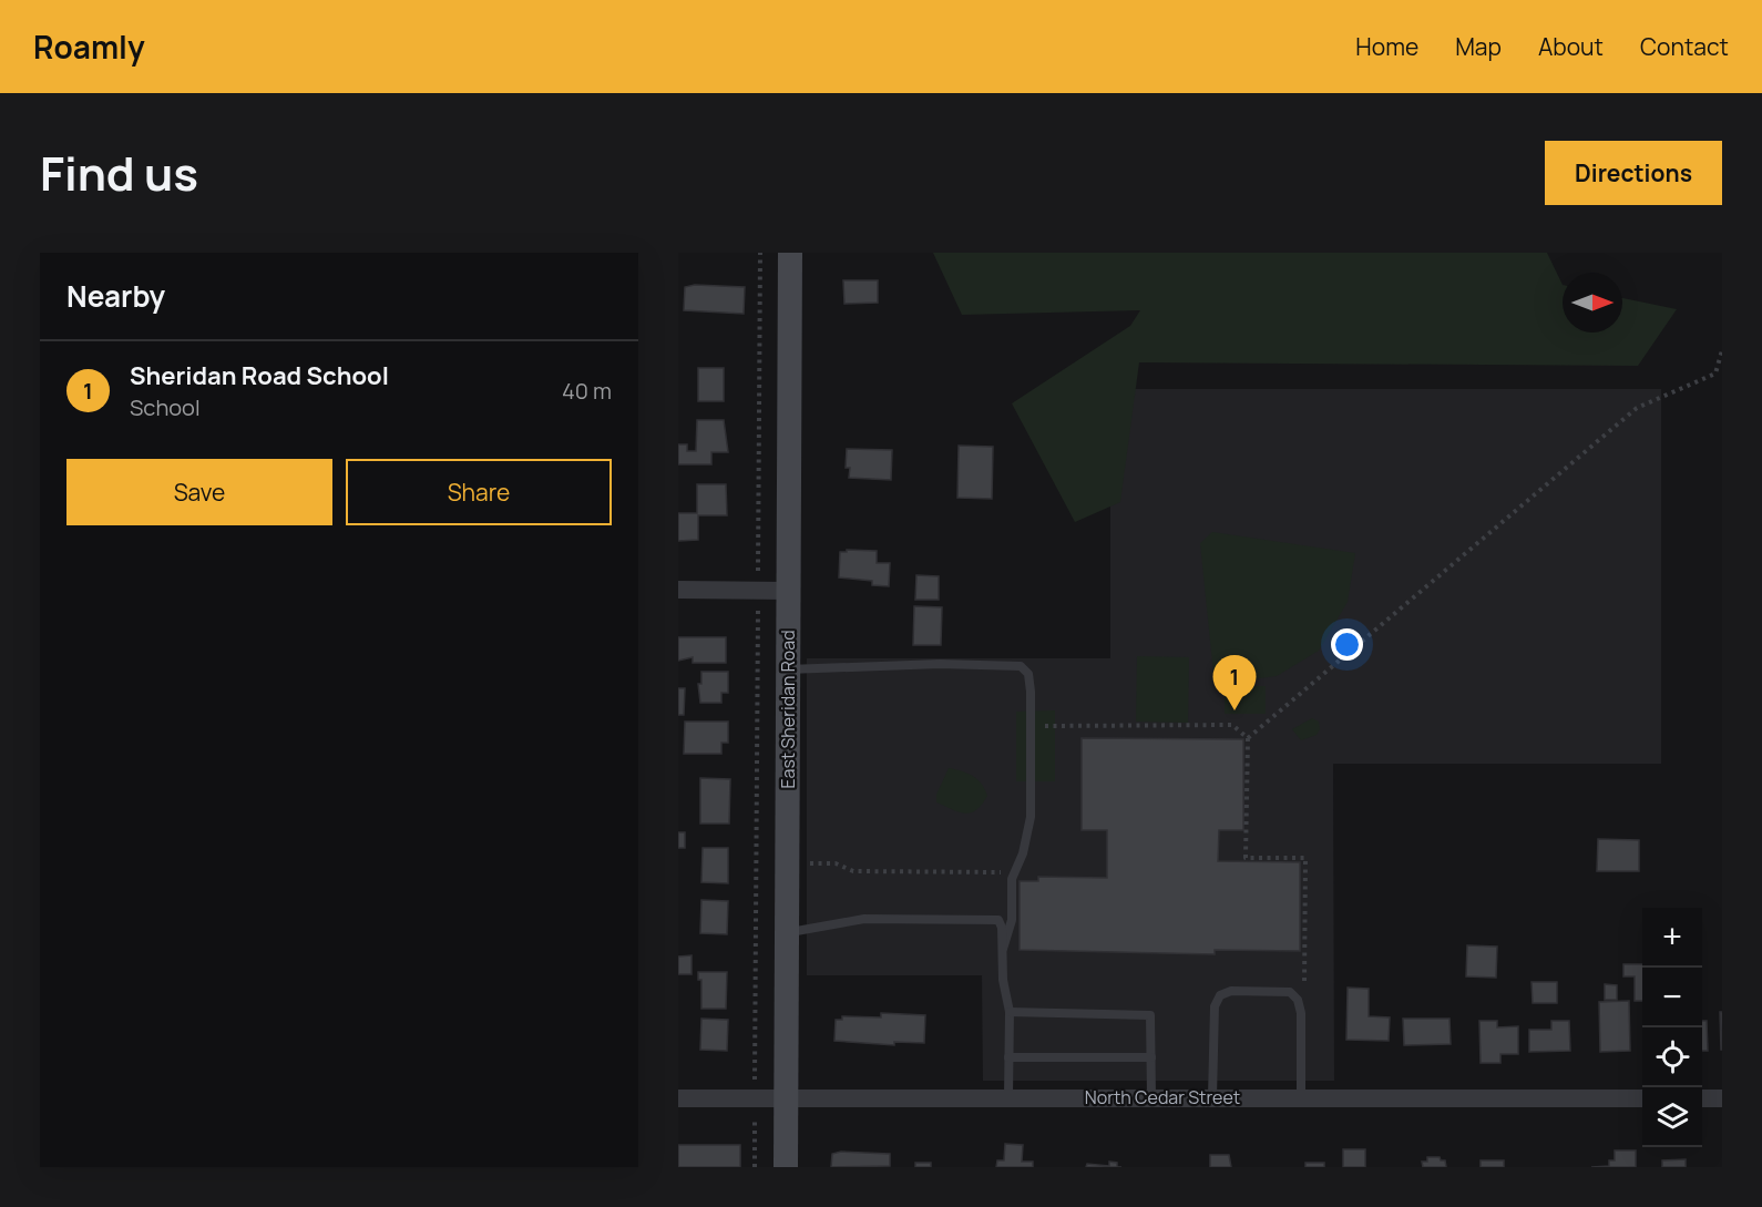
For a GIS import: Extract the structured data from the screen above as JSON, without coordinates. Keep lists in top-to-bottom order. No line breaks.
{"streets":{"street":["East Sheridan Road","North Cedar Street"]},"crossings":[["East Sheridan Road","North Cedar Street"]],"north":"right","page":{"header":"Roamly","nav":["Home","Map","About","Contact"],"title":"Find us","buttons":["Directions",["Save","Share"]],"heading":"Nearby","list":[{"mark":"1","name":"Sheridan Road School","note":"School","value":"40 m"}],"pins":"1","map_buttons":["+","−"]}}
